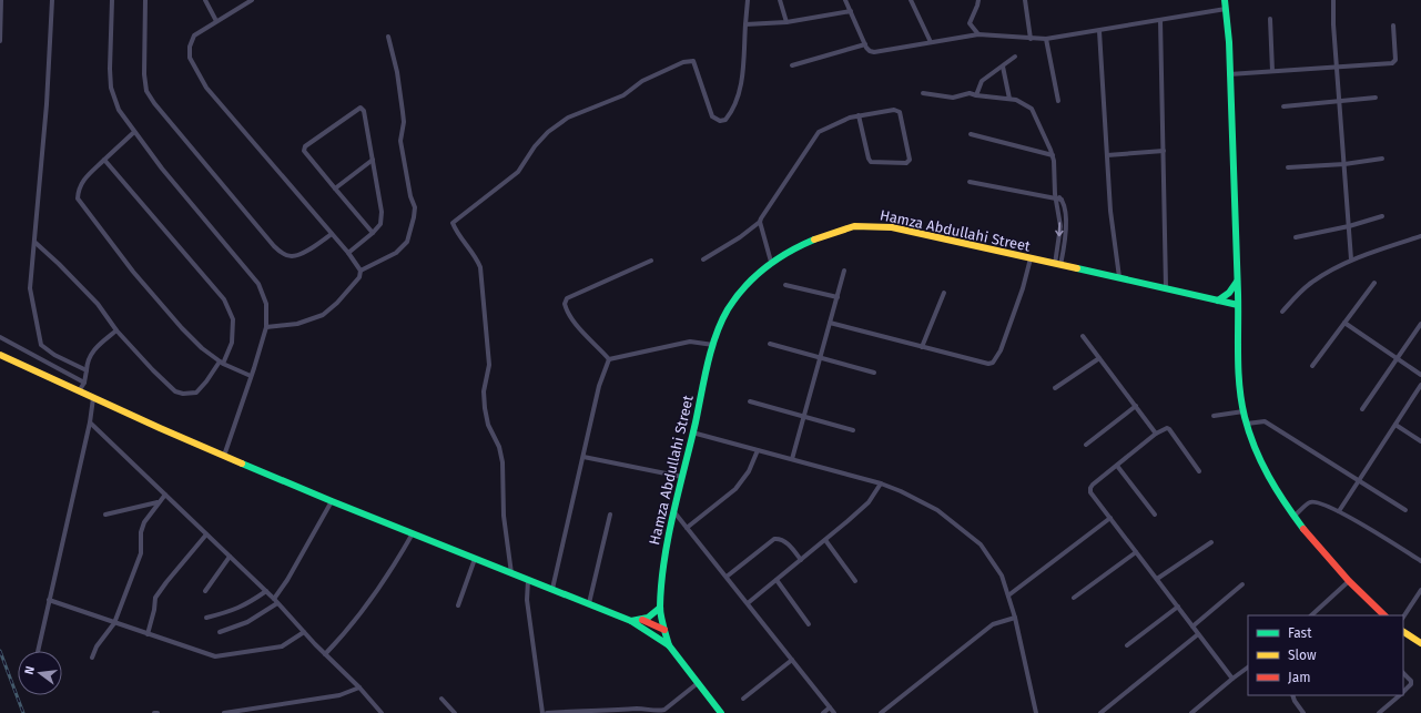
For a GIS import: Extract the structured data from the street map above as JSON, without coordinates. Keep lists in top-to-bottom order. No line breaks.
{"streets":{"main road":["Hamza Abdullahi Street"]},"legend":["Fast","Slow","Jam"],"north":"left"}
